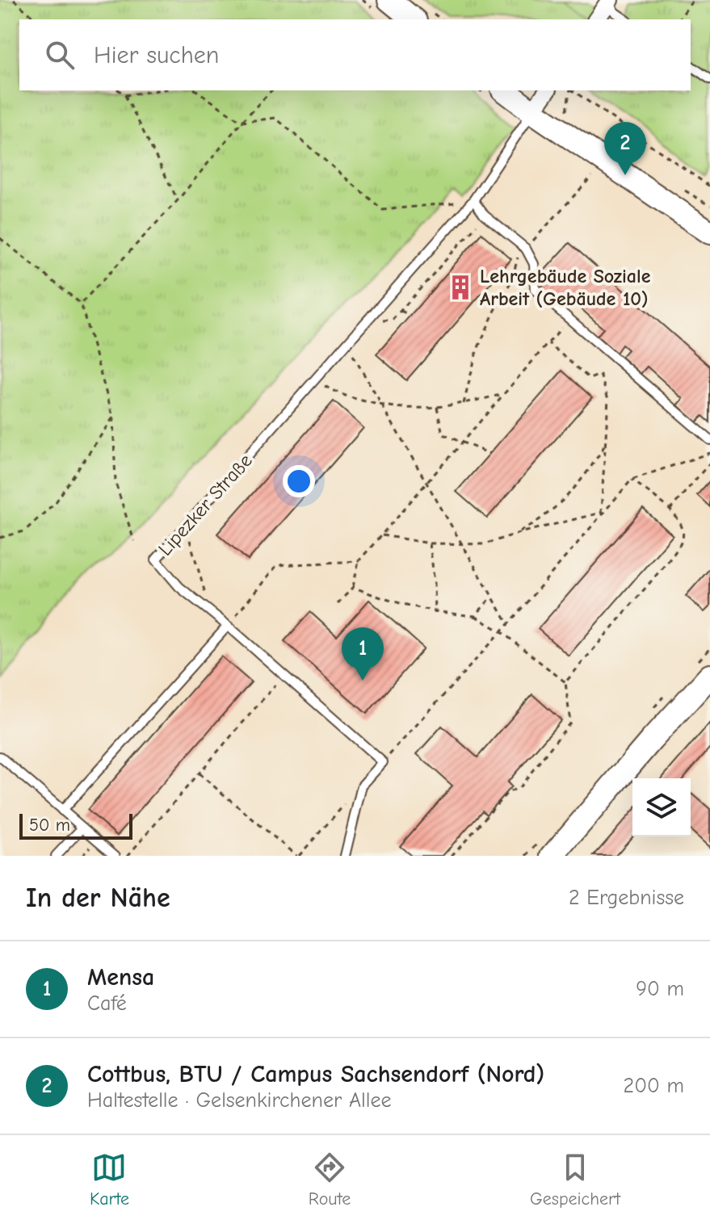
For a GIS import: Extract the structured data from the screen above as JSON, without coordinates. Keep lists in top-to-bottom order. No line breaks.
{"streets":{"lane":["Lipezker Straße"]},"places":{"building":["Lehrgebäude Soziale Arbeit (Gebäude 10)"]},"scale_bar":"50 m","page":{"search":"Hier suchen","pins":["2","1"],"scale":"50 m","heading":["In der Nähe","2 Ergebnisse"],"list":[{"mark":"1","name":"Mensa","note":"Café","value":"90 m"},{"mark":"2","name":"Cottbus, BTU / Campus Sachsendorf (Nord)","note":"Haltestelle · Gelsenkirchener Allee","value":"200 m"}],"nav":["Karte","Route","Gespeichert"]}}
